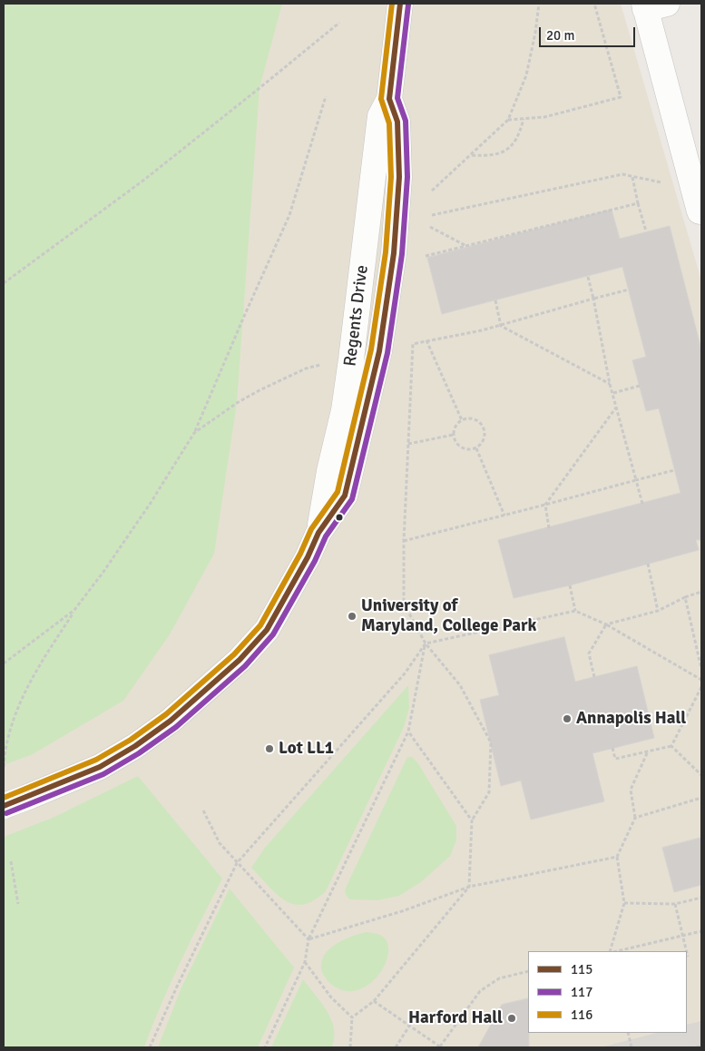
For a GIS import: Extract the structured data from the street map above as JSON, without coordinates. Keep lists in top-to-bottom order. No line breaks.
{"streets":{"street":["Regents Drive"]},"places":["University of Maryland, College Park","Annapolis Hall","Lot LL1","Harford Hall"],"lines":["transit line 115","transit line 116","transit line 117"],"legend":["115","117","116"],"scale_bar":"20 m"}
